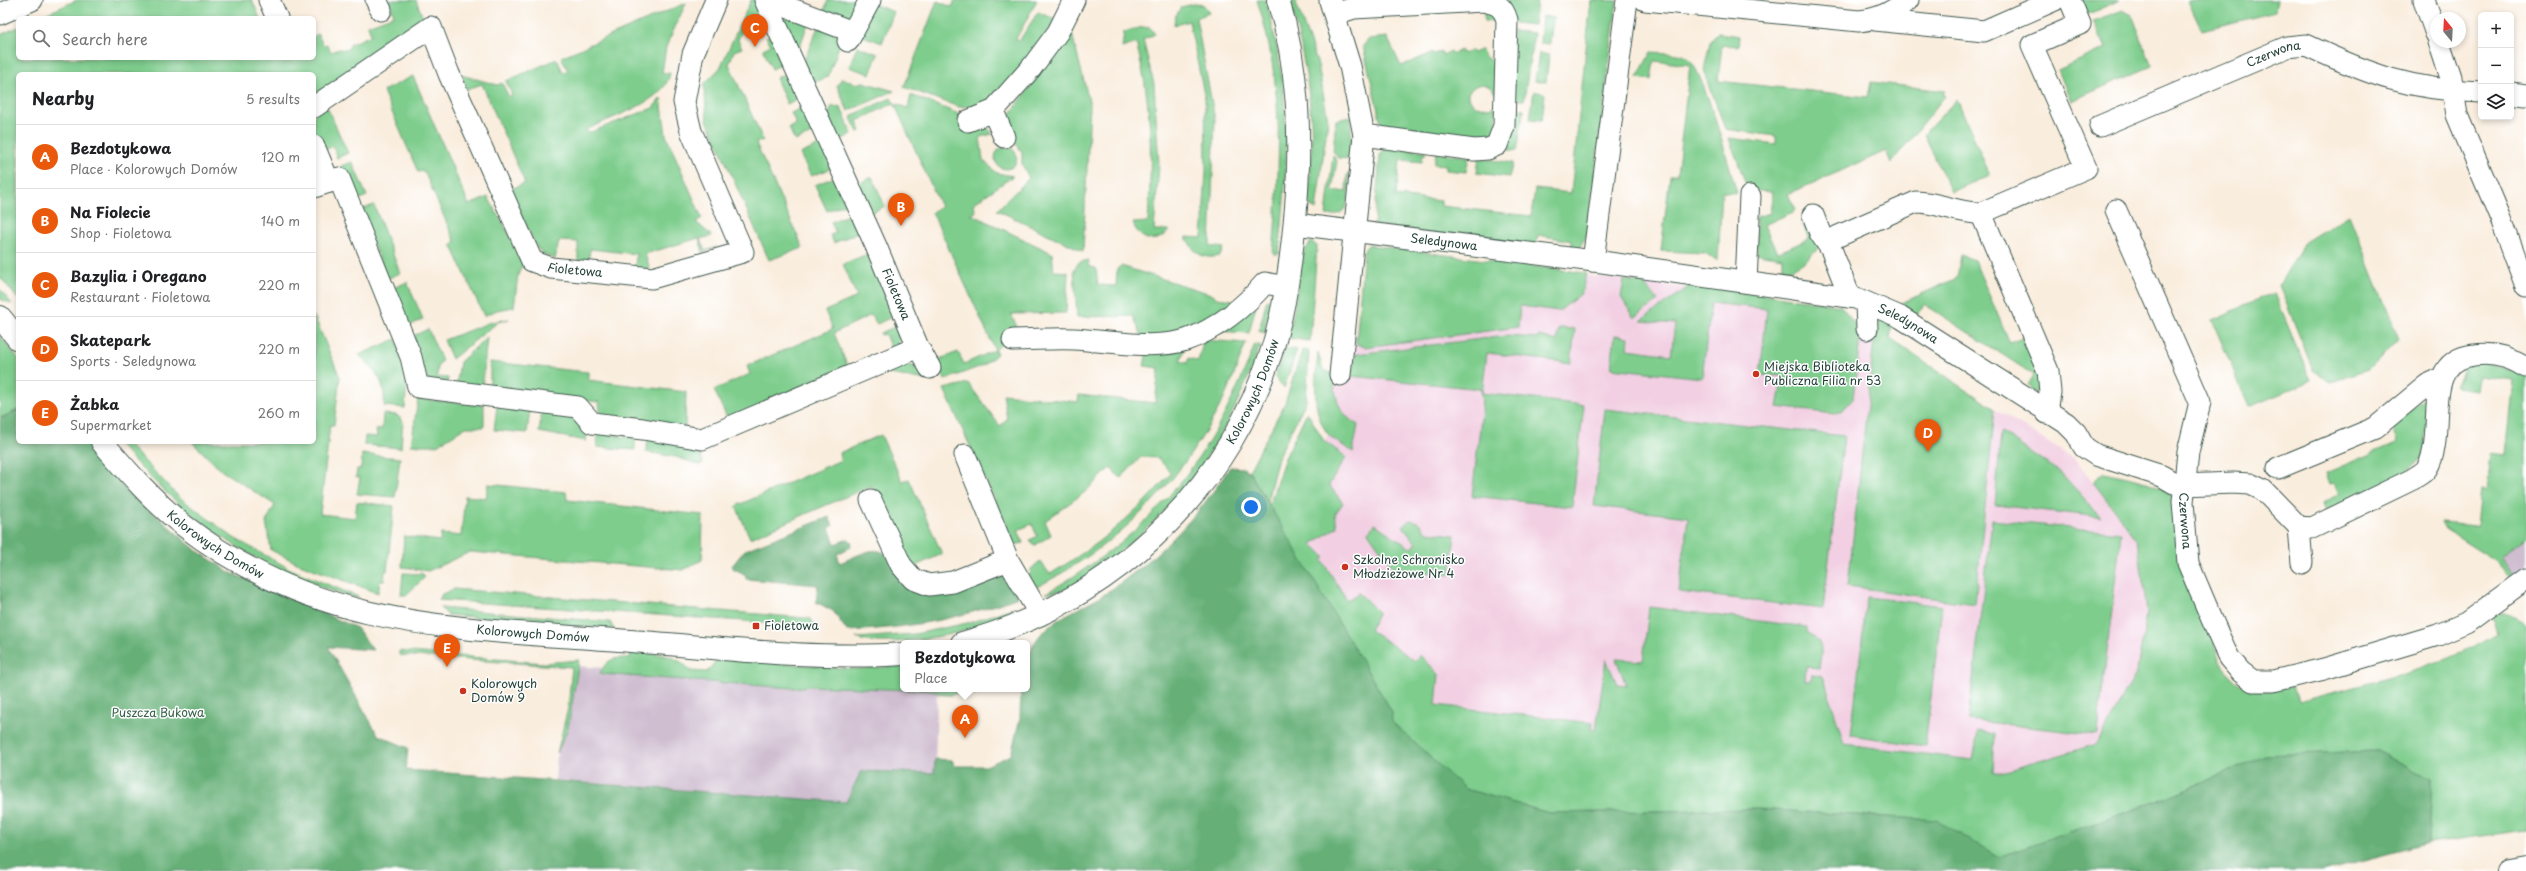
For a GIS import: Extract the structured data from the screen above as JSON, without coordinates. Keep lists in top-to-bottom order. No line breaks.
{"streets":{"main road":["Kolorowych Domów"],"street":["Czerwona","Seledynowa","Fioletowa"]},"crossings":[["Czerwona","Seledynowa"],["Seledynowa","Kolorowych Domów"]],"parks":["Puszcza Bukowa"],"places":{"other":["Miejska Biblioteka Publiczna Filia nr 53","Szkolne Schronisko Młodzieżowe Nr 4","Kolorowych Domów 9"],"transit":["Fioletowa"]},"north":"top","page":{"map_buttons":["+","−"],"pins":["C","B","D","E","A"],"search":"Search here","heading":["Nearby","5 results"],"list":[{"mark":"A","name":"Bezdotykowa","note":"Place · Kolorowych Domów","value":"120 m"},{"mark":"B","name":"Na Fiolecie","note":"Shop · Fioletowa","value":"140 m"},{"mark":"C","name":"Bazylia i Oregano","note":"Restaurant · Fioletowa","value":"220 m"},{"mark":"D","name":"Skatepark","note":"Sports · Seledynowa","value":"220 m"},{"mark":"E","name":"Żabka","note":"Supermarket","value":"260 m"}],"popup":["Bezdotykowa","Place"]}}
